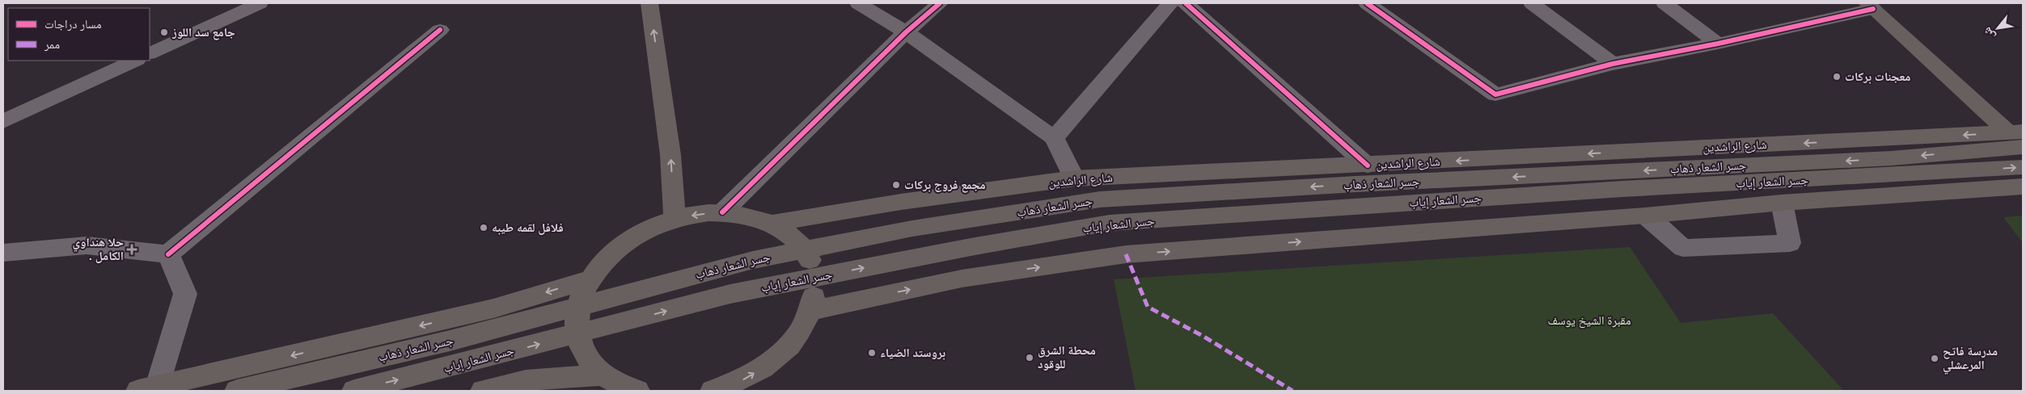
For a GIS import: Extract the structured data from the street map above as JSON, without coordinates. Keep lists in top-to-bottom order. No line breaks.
{"streets":{"main road":["شارع الراشدين","جسر الشعار ذهاب","جسر الشعار إياب"]},"crossings":[["جسر الشعار ذهاب","جسر الشعار إياب"]],"parks":["مقبرة الشيخ يوسف"],"places":{"other":["جامع سد اللوز","معجنات بركات","مجمع فروج بركات","فلافل لقمه طيبه","بروستد الضياء","محطة الشرق للوقود","مدرسة فاتح المرعشلي"],"health":["حلا هنداوي . الكامل"]},"legend":["مسار دراجات","ممر"],"north":"bottom left"}
